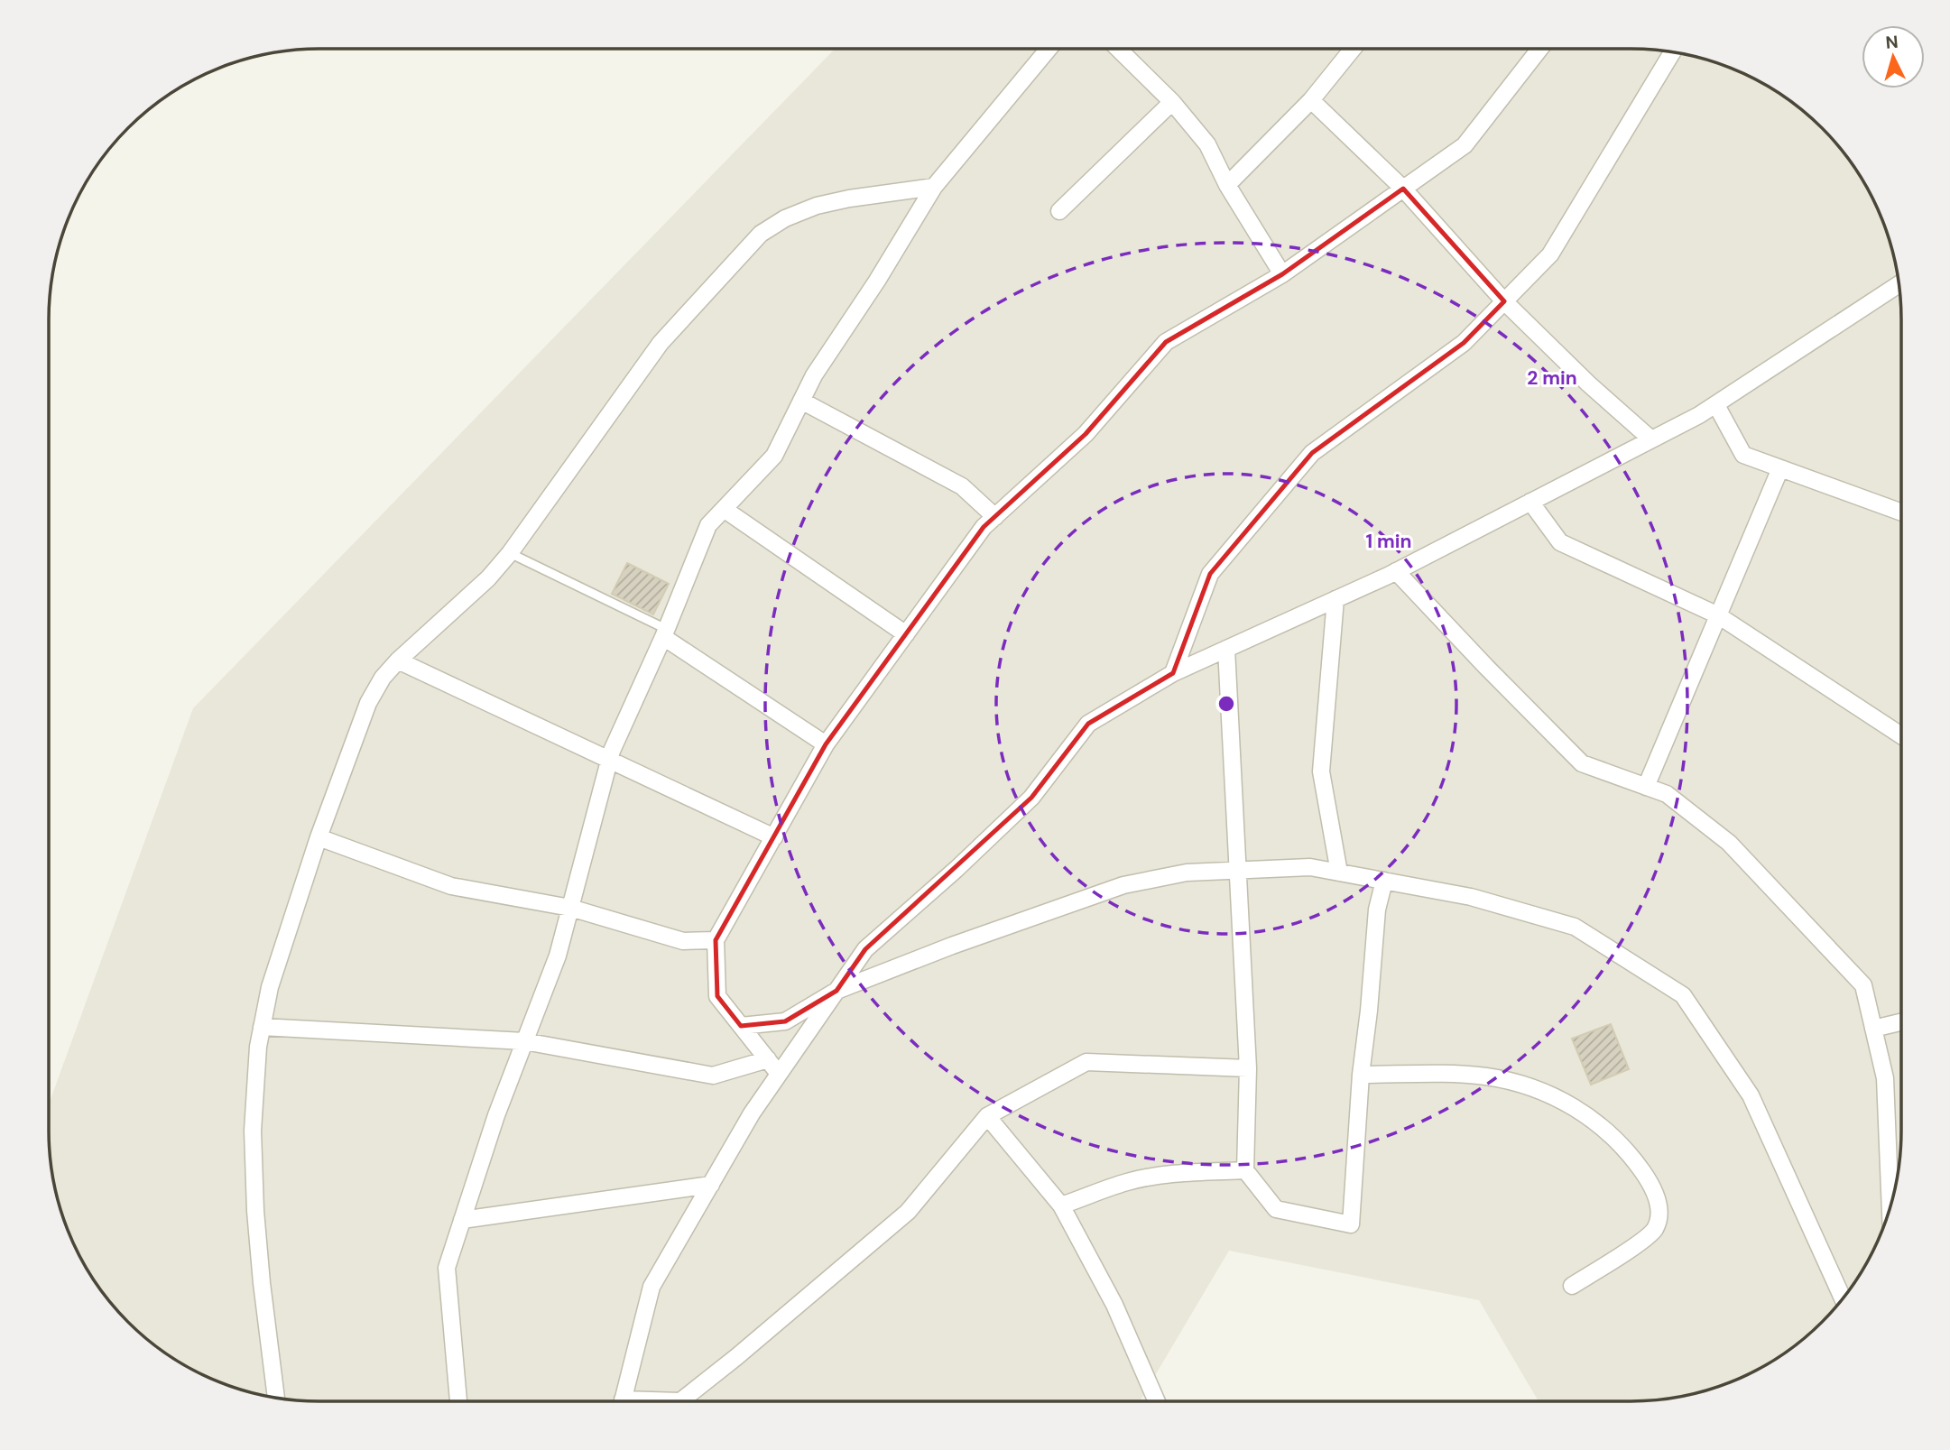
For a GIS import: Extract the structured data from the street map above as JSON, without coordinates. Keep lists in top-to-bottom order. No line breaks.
{"north":"top","rings":["2 min","1 min"]}
